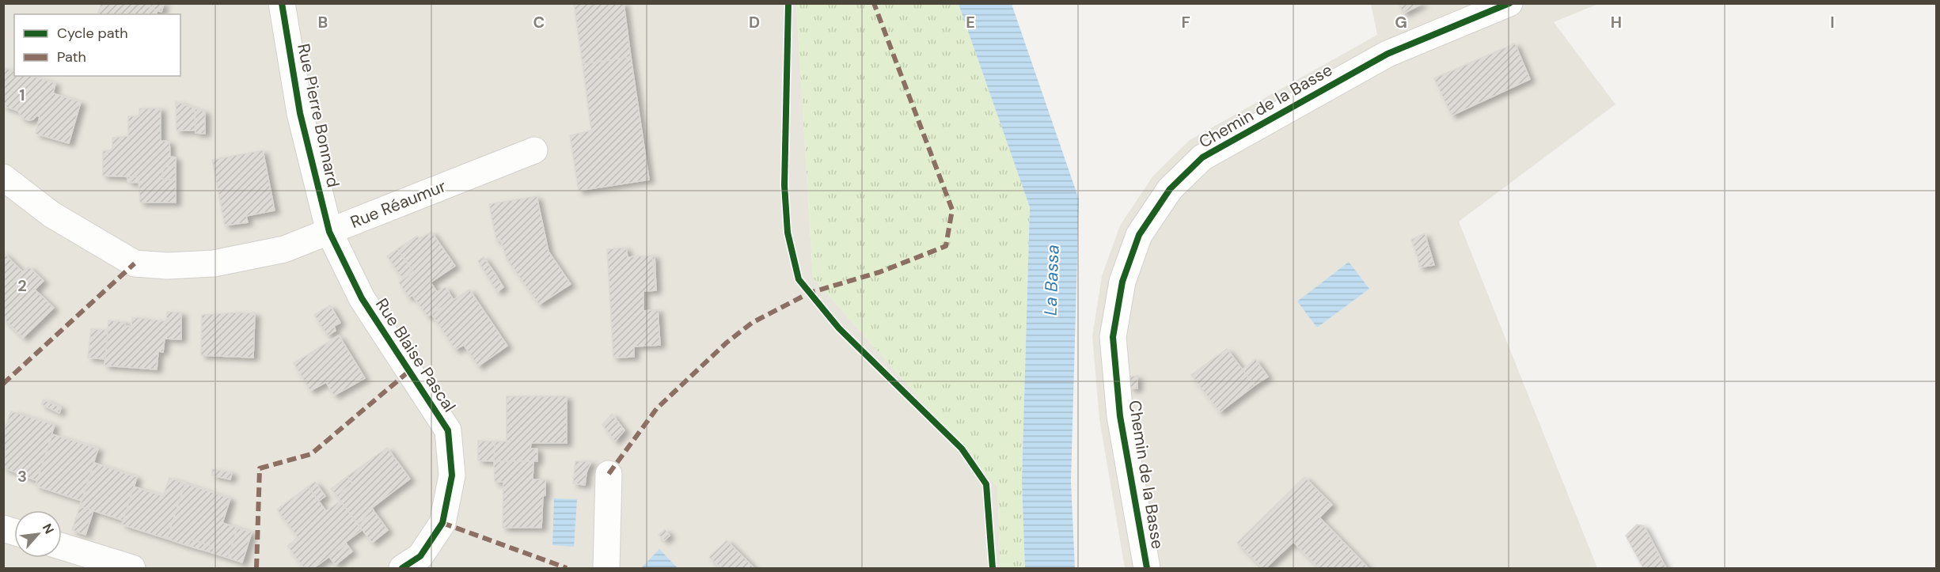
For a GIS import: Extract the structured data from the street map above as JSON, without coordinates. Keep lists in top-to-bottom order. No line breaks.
{"streets":{"street":["Chemin de la Basse","Rue Pierre Bonnard","Rue Réaumur","Rue Blaise Pascal"]},"crossings":[["Rue Pierre Bonnard","Rue Réaumur"],["Rue Pierre Bonnard","Rue Blaise Pascal"],["Rue Réaumur","Rue Blaise Pascal"]],"water":["La Bassa"],"legend":["Cycle path","Path"],"north":"top right","grid":{"columns":["B","C","D","E","F","G","H","I"],"rows":["1","2","3"]}}
